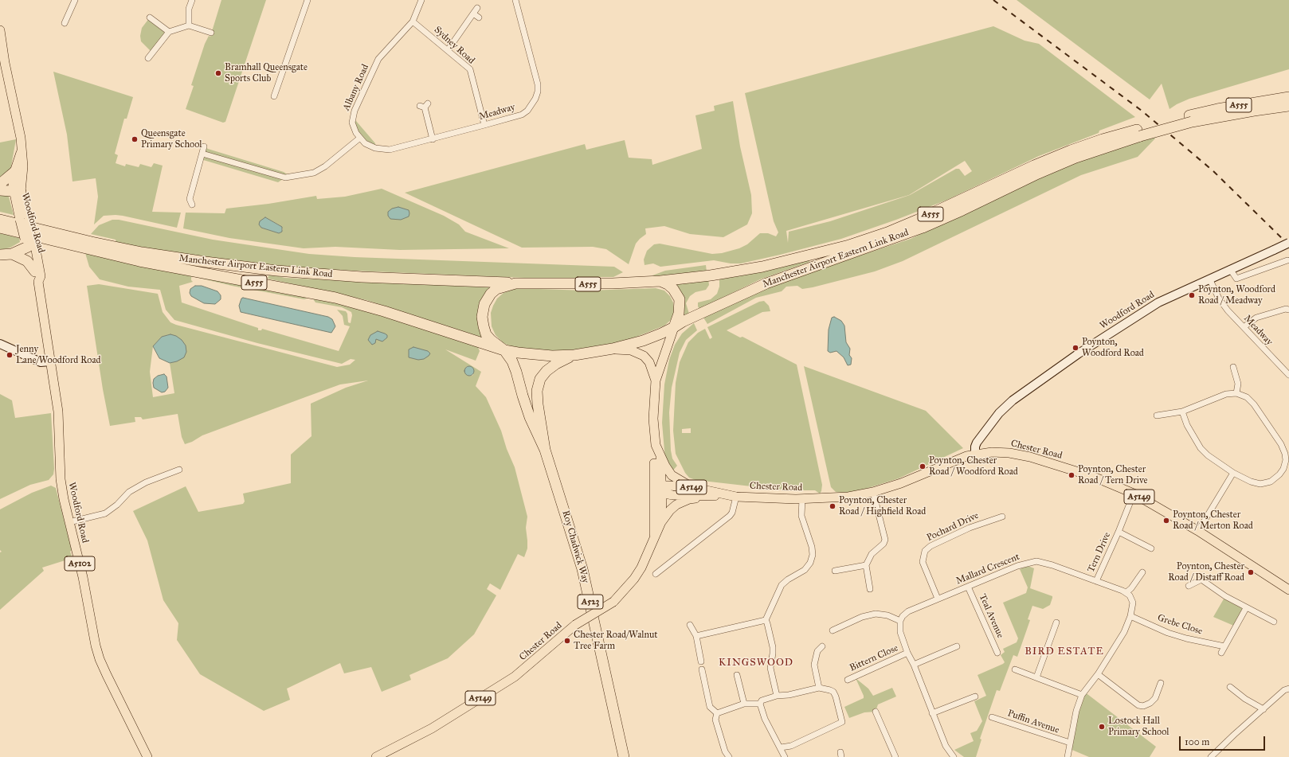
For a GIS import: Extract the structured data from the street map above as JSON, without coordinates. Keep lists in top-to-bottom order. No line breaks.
{"streets":{"highway":["A555","Manchester Airport Eastern Link Road","Roy Chadwick Way","A523"],"main road":["Woodford Road","Chester Road","A5149","A5102"],"street":["Sydney Road","Albany Road","Meadway","Pochard Drive","Tern Drive","Mallard Crescent","Teal Avenue","Grebe Close","Bittern Close","Puffin Avenue"]},"crossings":[["Sydney Road","Albany Road"],["Sydney Road","Meadway"],["Albany Road","Meadway"],["A555","Manchester Airport Eastern Link Road"],["A555","Roy Chadwick Way"],["Meadway","Woodford Road"],["Woodford Road","Chester Road"],["Manchester Airport Eastern Link Road","Roy Chadwick Way"],["Chester Road","Tern Drive"],["Pochard Drive","Mallard Crescent"],["Tern Drive","Mallard Crescent"],["Mallard Crescent","Teal Avenue"]],"districts":["BIRD ESTATE","KINGSWOOD"],"places":["Bramhall Queensgate Sports Club","Queensgate Primary School","Poynton, Woodford Road / Meadway","Poynton, Woodford Road","Jenny Lane/Woodford Road","Poynton, Chester Road / Woodford Road","Poynton, Chester Road / Tern Drive","Poynton, Chester Road / Highfield Road","Poynton, Chester Road / Merton Road","Poynton, Chester Road / Distaff Road","Chester Road/Walnut Tree Farm","Lostock Hall Primary School"],"scale_bar":"100 m"}
